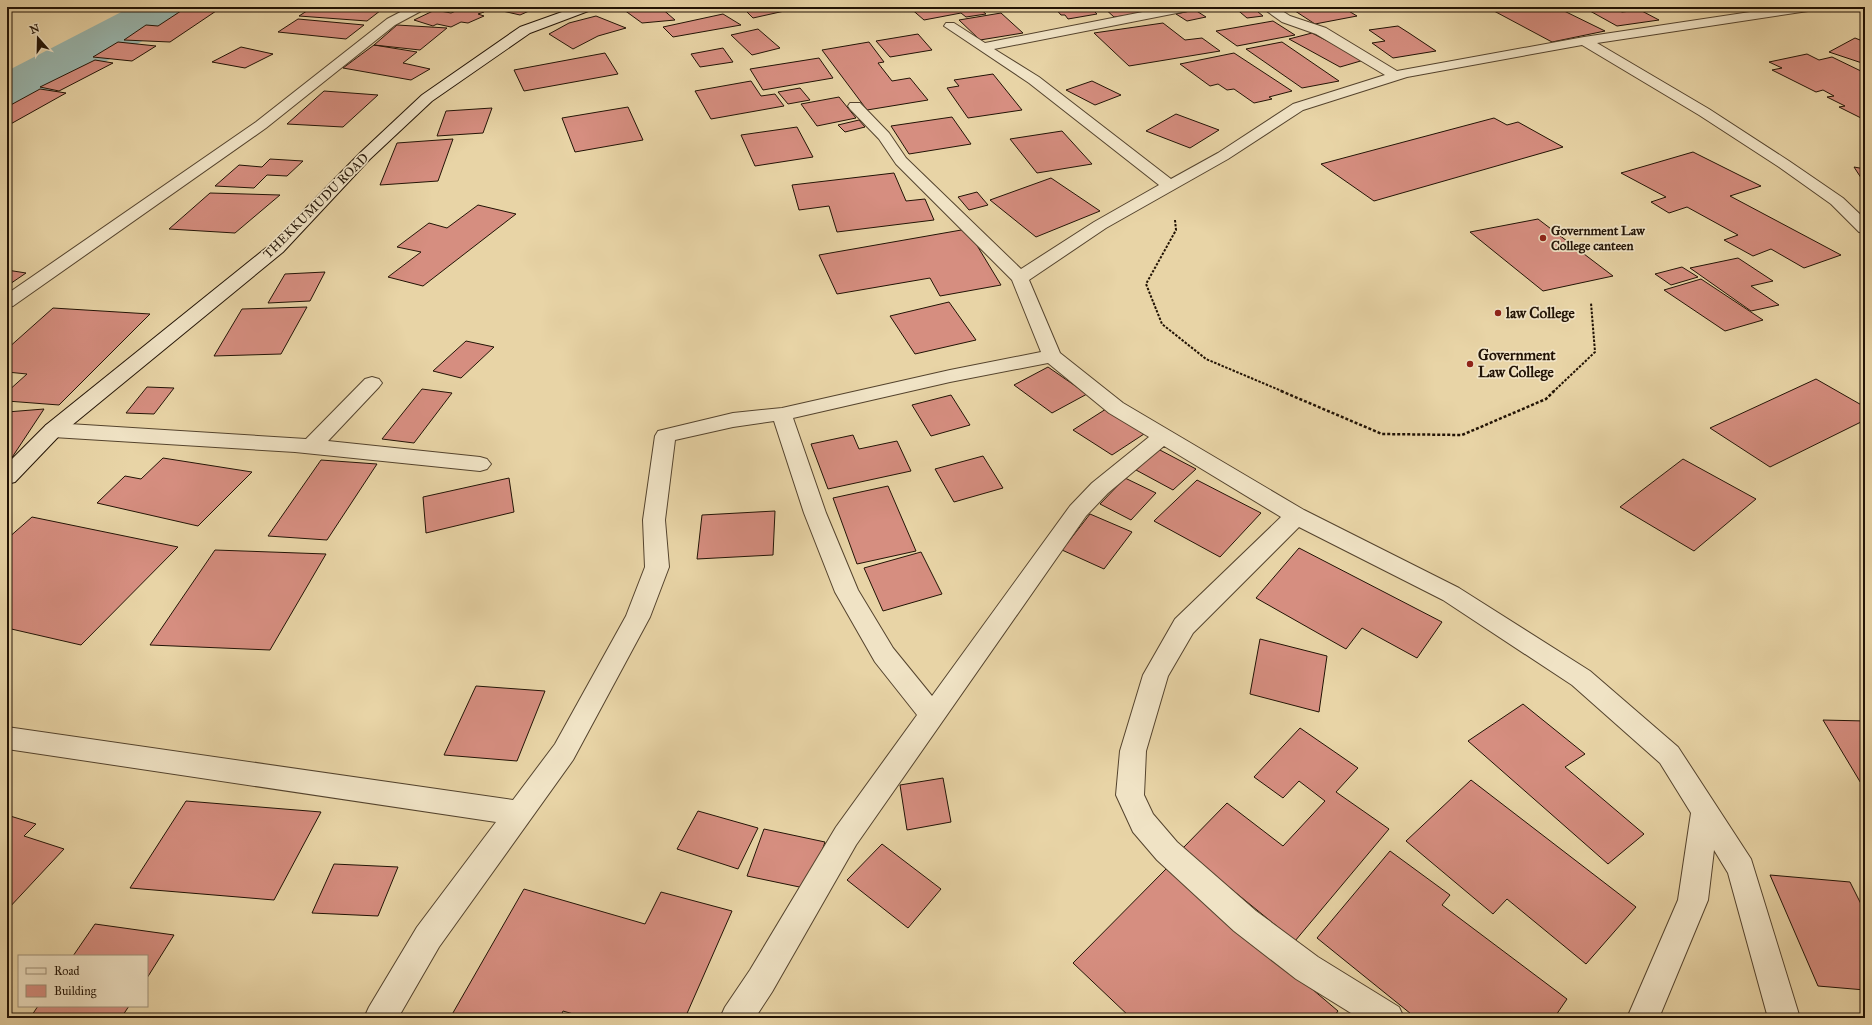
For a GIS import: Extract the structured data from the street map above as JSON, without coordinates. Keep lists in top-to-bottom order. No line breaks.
{"streets":{"street":["THEKKUMUDU ROAD"]},"places":["Government Law College canteen","law College","Government Law College"],"legend":["Road","Building"],"north":"top"}
